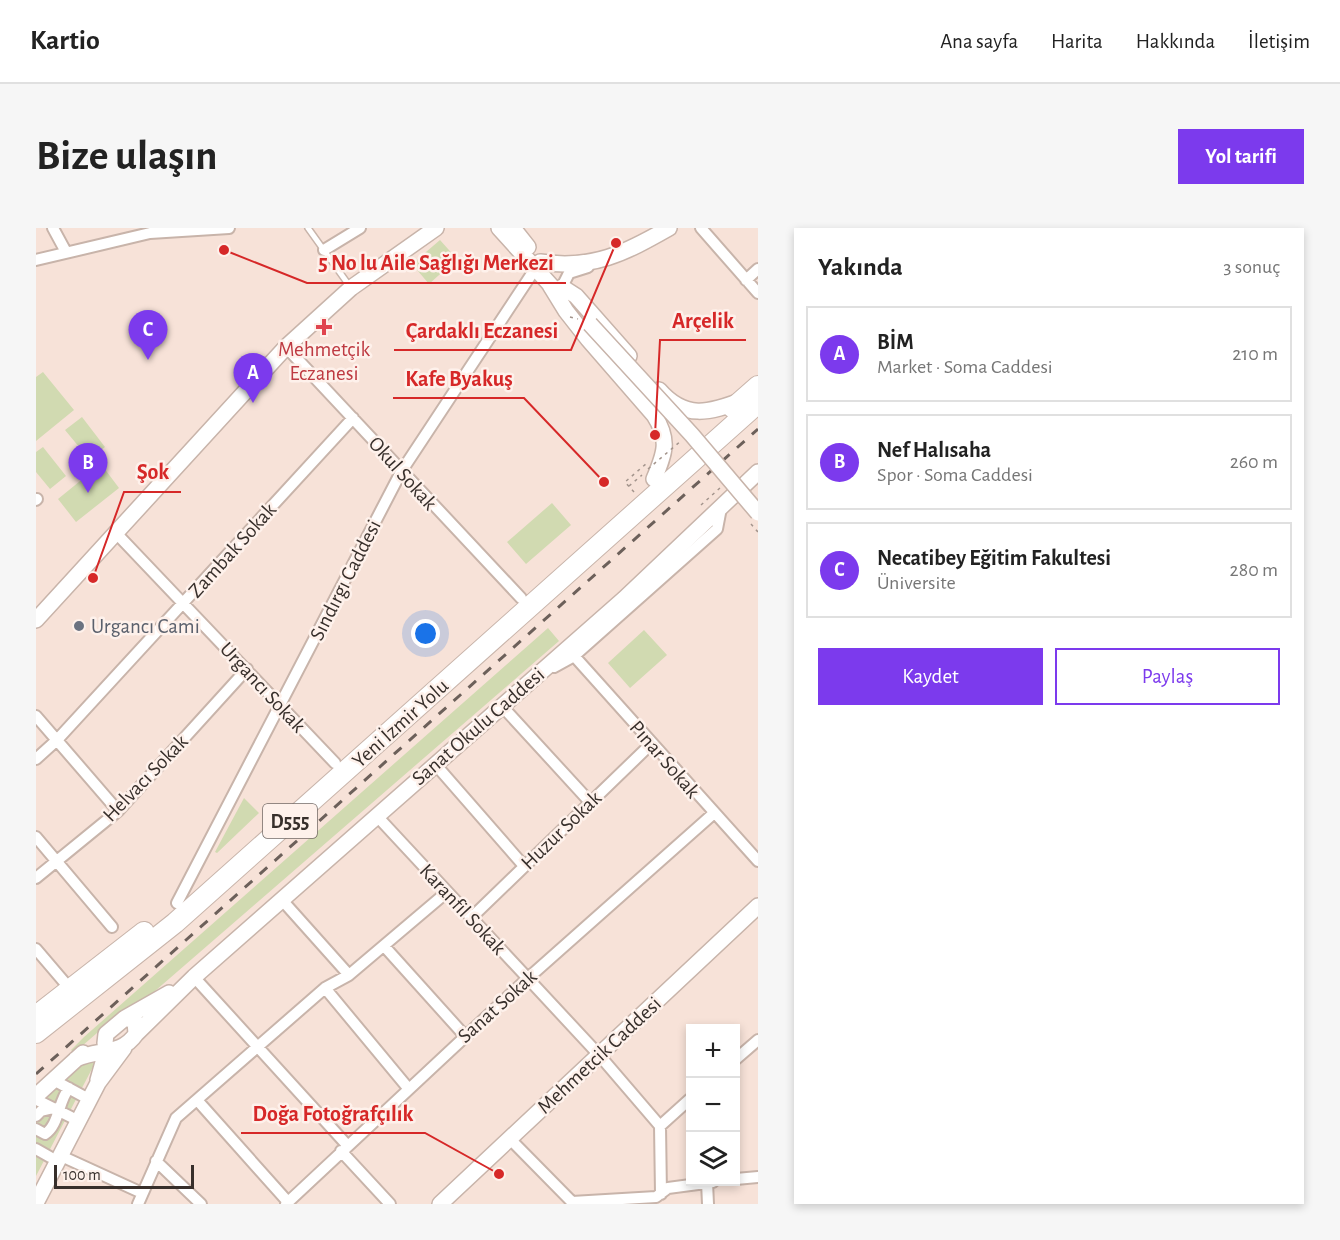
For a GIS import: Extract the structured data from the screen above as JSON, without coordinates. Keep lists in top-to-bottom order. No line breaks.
{"streets":{"highway":["Yeni İzmir Yolu","D555"],"main road":["Sanat Okulu Caddesi","Mehmetcik Caddesi"],"street":["Okul Sokak","Zambak Sokak","Sındırgı Caddesi","Urgancı Sokak","Pınar Sokak","Helvacı Sokak","Huzur Sokak","Karanfil Sokak","Sanat Sokak"]},"crossings":[["Okul Sokak","Zambak Sokak"],["Okul Sokak","Sındırgı Caddesi"],["Okul Sokak","Yeni İzmir Yolu"],["Zambak Sokak","Urgancı Sokak"],["Sındırgı Caddesi","Urgancı Sokak"],["Sındırgı Caddesi","Yeni İzmir Yolu"],["Urgancı Sokak","Yeni İzmir Yolu"],["Urgancı Sokak","Helvacı Sokak"],["Sanat Okulu Caddesi","Pınar Sokak"],["Sanat Okulu Caddesi","Karanfil Sokak"],["Pınar Sokak","Huzur Sokak"],["Pınar Sokak","Sanat Sokak"],["Huzur Sokak","Karanfil Sokak"],["Karanfil Sokak","Sanat Sokak"],["Karanfil Sokak","Mehmetcik Caddesi"]],"places":{"other":["Çardaklı Eczanesi","5 No lu Aile Sağlığı Merkezi","Arçelik","Kafe Byakuş","Şok","Urgancı Cami","Doğa Fotoğrafçılık"],"health":["Mehmetçik Eczanesi"]},"scale_bar":"100 m","page":{"header":"Kartio","nav":["Ana sayfa","Harita","Hakkında","İletişim"],"buttons":["Yol tarifi",["Kaydet","Paylaş"]],"title":"Bize ulaşın","heading":["Yakında","3 sonuç"],"list":[{"mark":"A","name":"BİM","note":"Market · Soma Caddesi","value":"210 m"},{"mark":"B","name":"Nef Halısaha","note":"Spor · Soma Caddesi","value":"260 m"},{"mark":"C","name":"Necatibey Eğitim Fakultesi","note":"Üniversite","value":"280 m"}],"pins":["C","A","B"],"map_buttons":["+","−"],"scale":"100 m"}}
